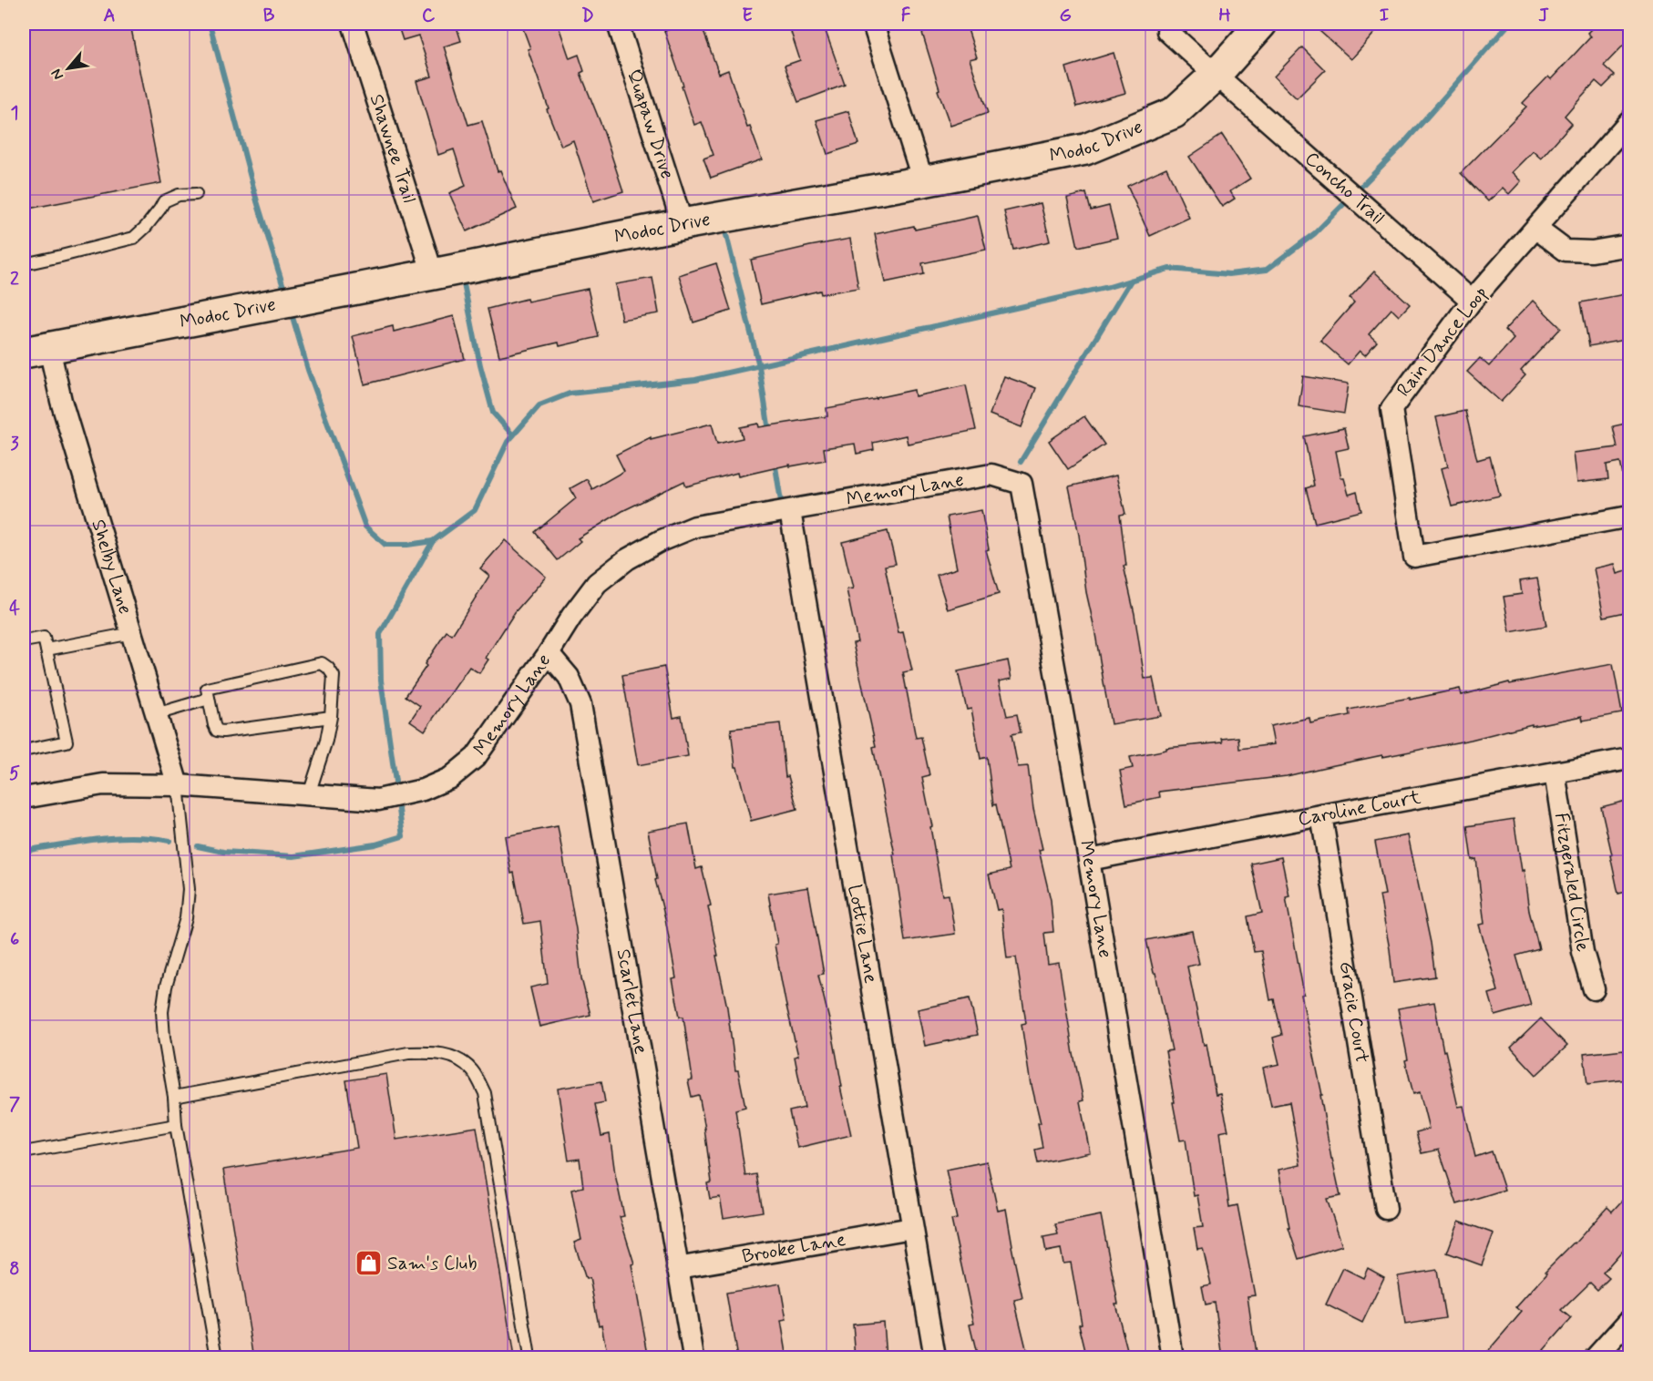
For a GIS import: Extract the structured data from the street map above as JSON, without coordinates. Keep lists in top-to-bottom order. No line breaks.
{"streets":{"street":["Quapaw Drive","Modoc Drive","Shawnee Trail","Concho Trail","Rain Dance Loop","Memory Lane","Shelby Lane","Caroline Court","Fitzgeraled Circle","Lottie Lane","Scarlet Lane","Gracie Court","Brooke Lane"]},"crossings":[["Quapaw Drive","Modoc Drive"],["Modoc Drive","Shawnee Trail"],["Modoc Drive","Concho Trail"],["Modoc Drive","Shelby Lane"],["Concho Trail","Rain Dance Loop"],["Memory Lane","Shelby Lane"],["Memory Lane","Caroline Court"],["Memory Lane","Lottie Lane"],["Memory Lane","Scarlet Lane"],["Caroline Court","Fitzgeraled Circle"],["Caroline Court","Gracie Court"],["Lottie Lane","Brooke Lane"],["Scarlet Lane","Brooke Lane"]],"places":{"shop":["Sam's Club"]},"north":"bottom left","grid":{"columns":["A","B","C","D","E","F","G","H","I","J"],"rows":["1","2","3","4","5","6","7","8"]}}
